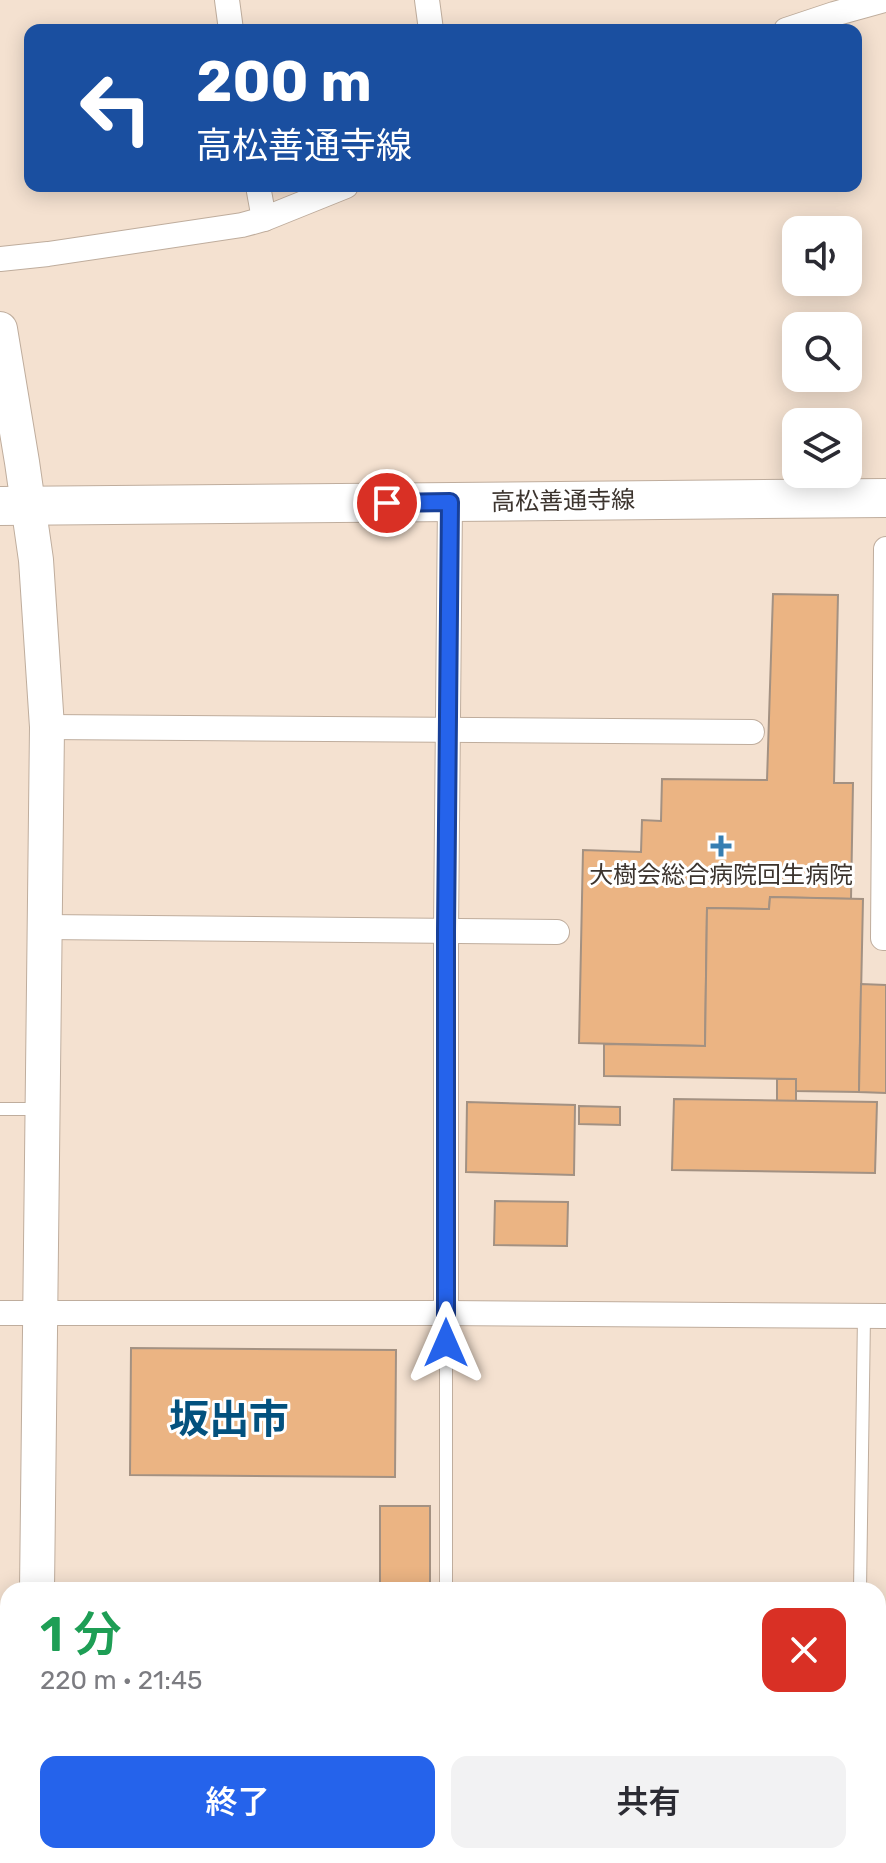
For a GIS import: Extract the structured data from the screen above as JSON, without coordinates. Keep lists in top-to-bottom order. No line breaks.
{"streets":{"main road":["高松善通寺線"]},"districts":["坂出市"],"places":{"health":["大樹会総合病院回生病院"]},"page":{"turn":["200 m","高松善通寺線"],"heading":["1 分","220 m · 21:45"],"buttons":["終了","共有"]}}
